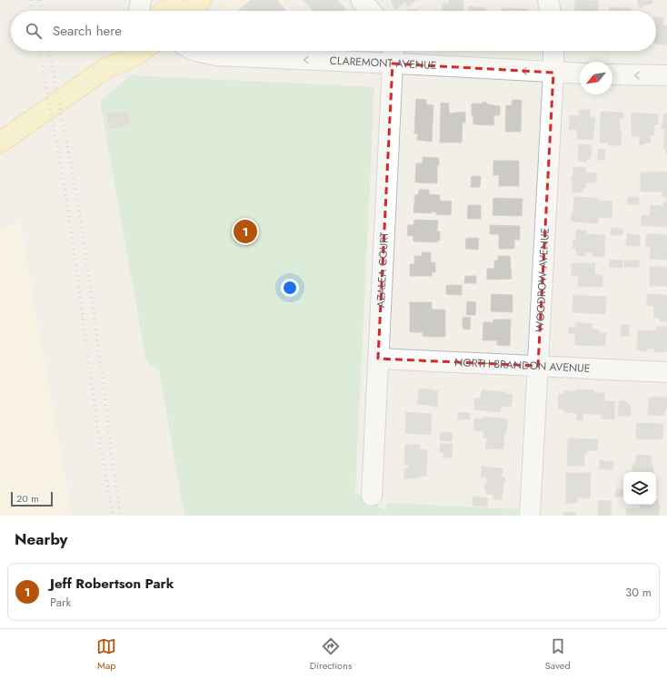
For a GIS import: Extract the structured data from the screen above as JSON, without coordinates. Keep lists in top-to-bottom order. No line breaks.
{"streets":{"street":["CLAREMONT AVENUE","AZALEA COURT","WOODROW AVENUE","NORTH BRANDON AVENUE"]},"crossings":[["CLAREMONT AVENUE","AZALEA COURT"],["CLAREMONT AVENUE","WOODROW AVENUE"],["AZALEA COURT","NORTH BRANDON AVENUE"],["WOODROW AVENUE","NORTH BRANDON AVENUE"]],"one_way":["CLAREMONT AVENUE"],"scale_bar":"20 m","north":"bottom left","page":{"search":"Search here","pins":"1","scale":"20 m","heading":"Nearby","list":[{"mark":"1","name":"Jeff Robertson Park","note":"Park","value":"30 m"}],"nav":["Map","Directions","Saved"]}}
